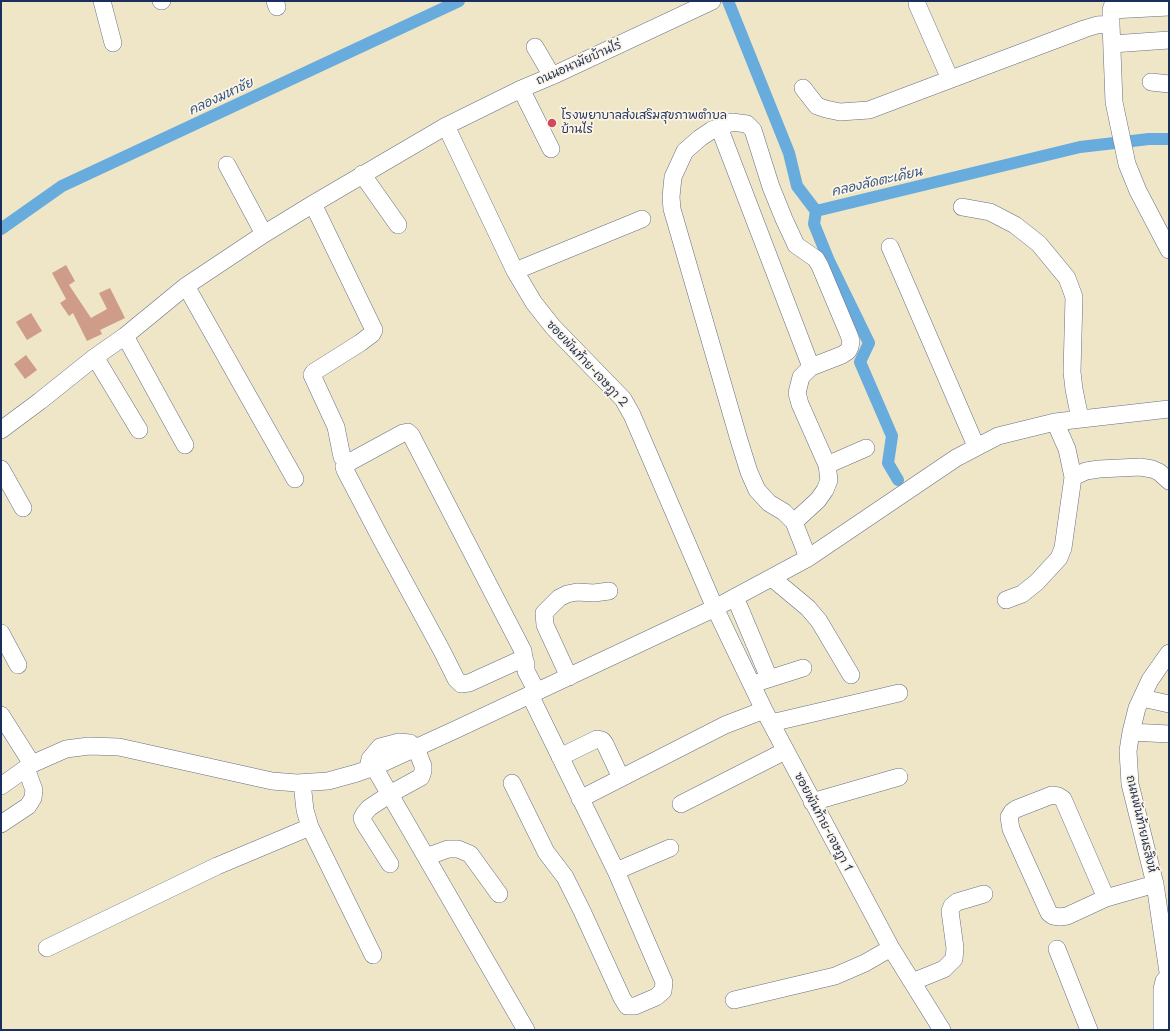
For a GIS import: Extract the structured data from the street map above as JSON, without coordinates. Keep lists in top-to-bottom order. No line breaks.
{"streets":{"street":["ถนนอนามัยบ้านไร่","ซอยพันท้าย-เจษฎา 2","ซอยพันท้าย-เจษฎา 1","ถนนพันท้ายนรสิงห์"]},"crossings":[["ถนนอนามัยบ้านไร่","ซอยพันท้าย-เจษฎา 2"],["ซอยพันท้าย-เจษฎา 2","ซอยพันท้าย-เจษฎา 1"]],"water":["คลองมหาชัย","คลองลัดตะเคียน"],"places":["โรงพยาบาลส่งเสริมสุขภาพตำบล บ้านไร่"]}
